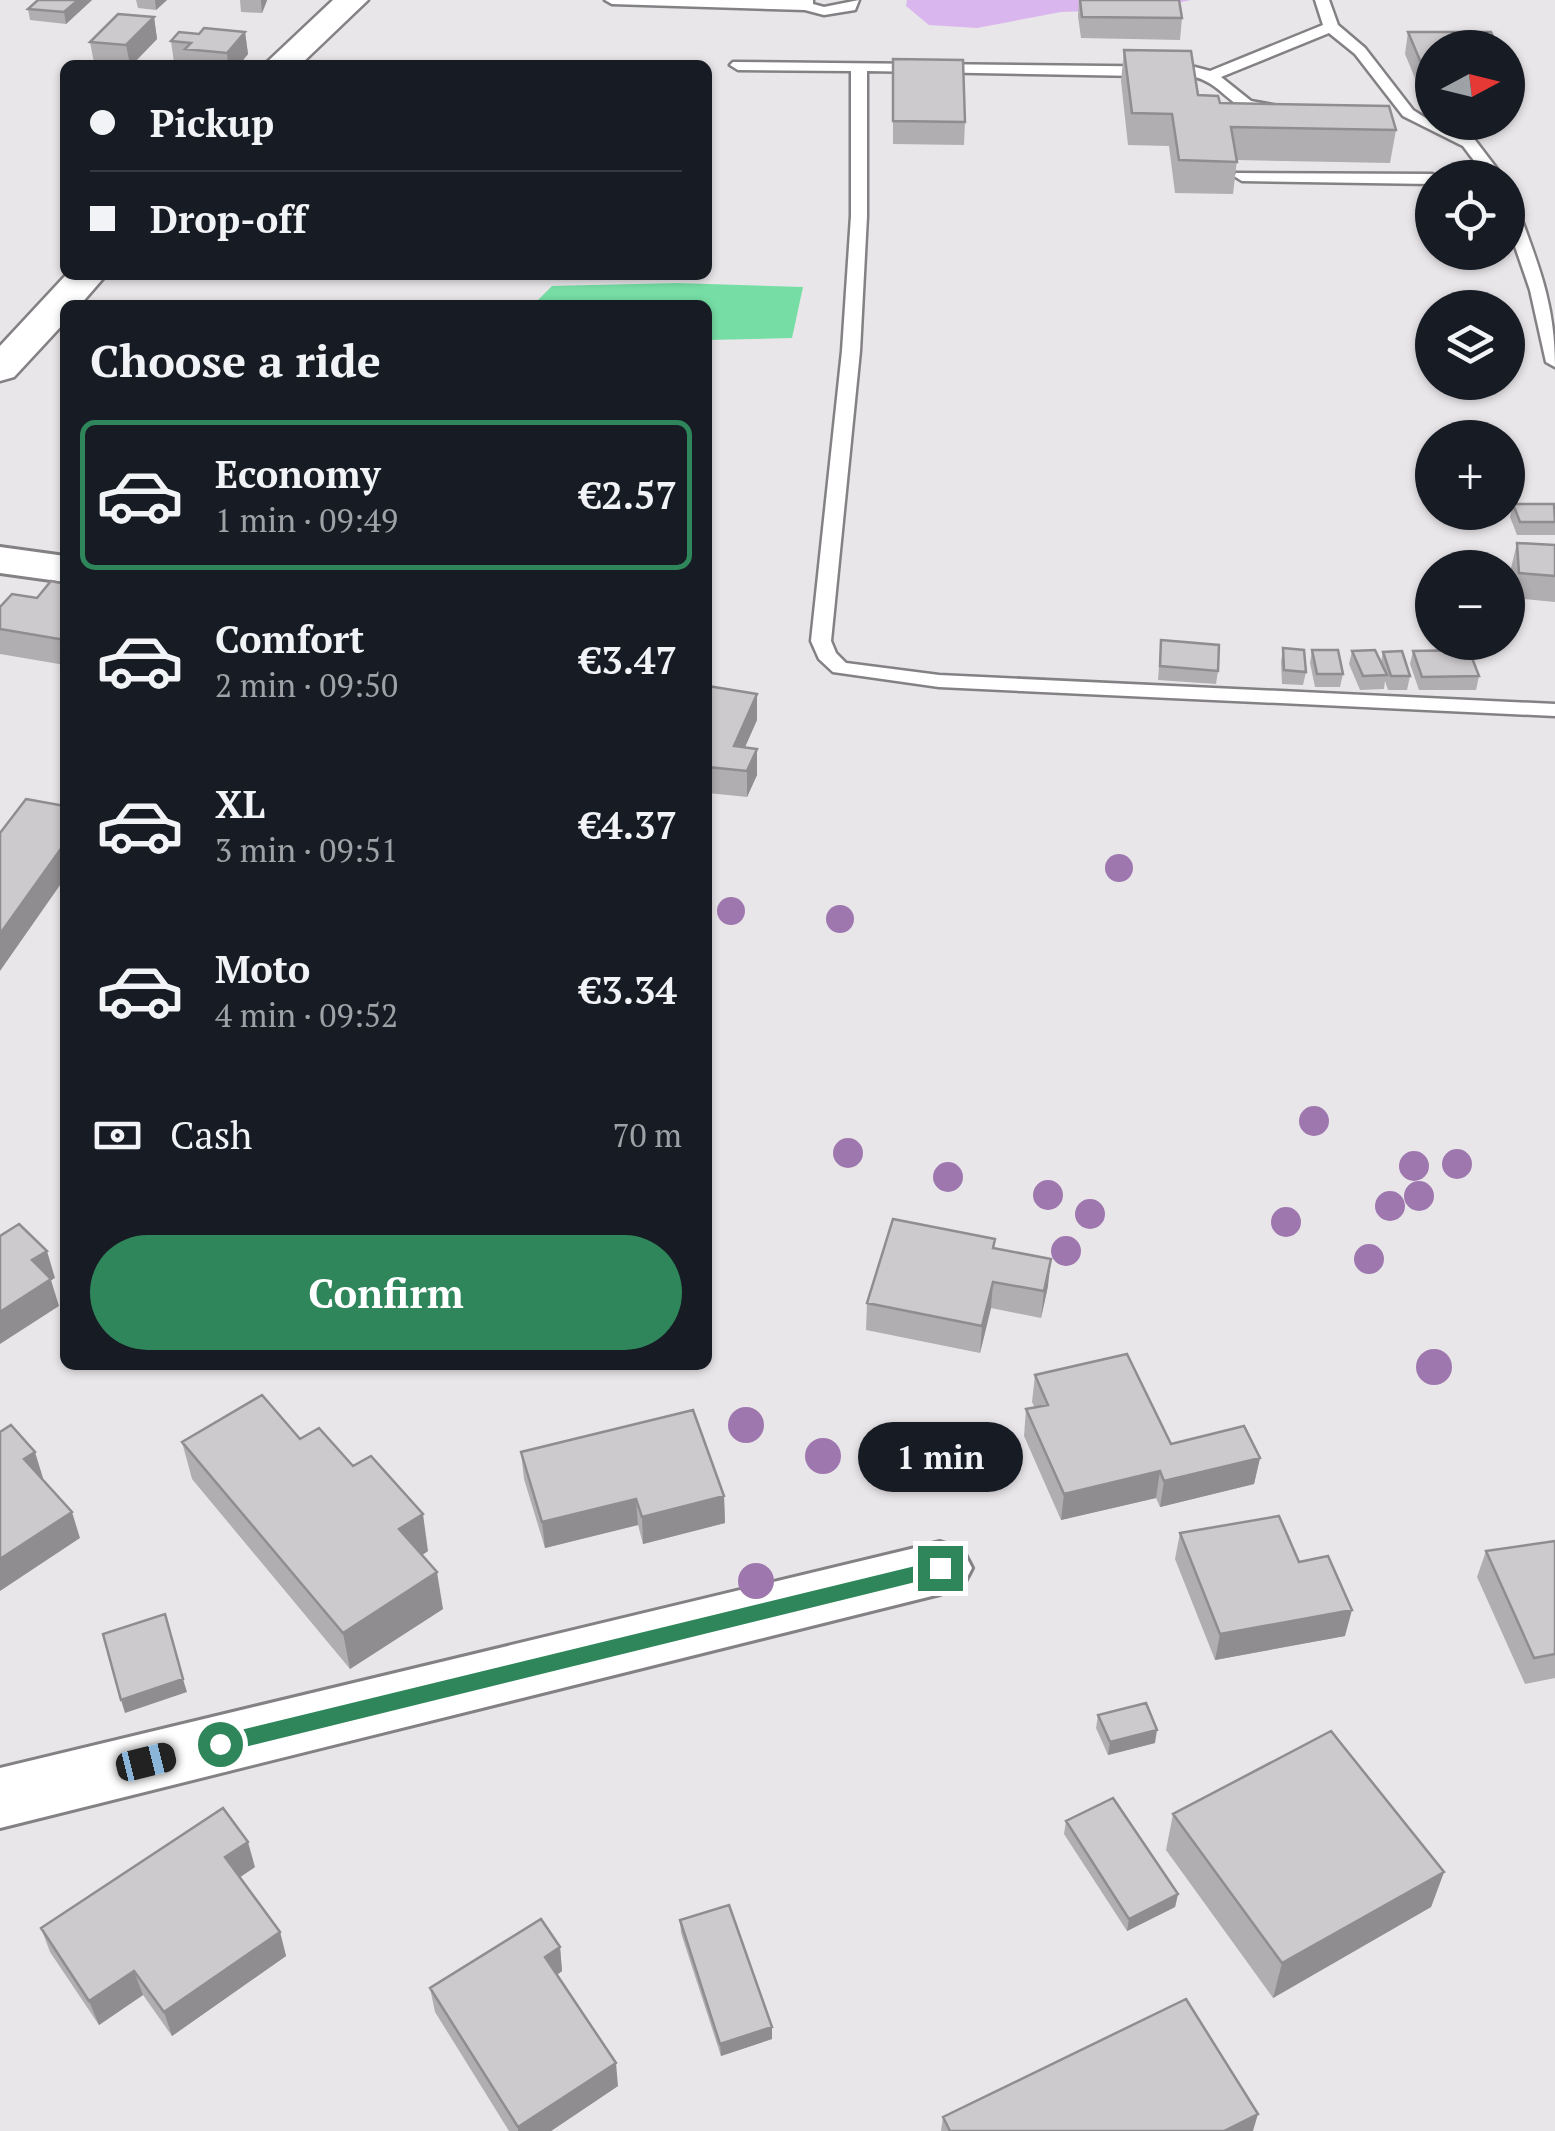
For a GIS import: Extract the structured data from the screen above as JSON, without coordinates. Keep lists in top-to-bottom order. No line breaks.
{"north":"right","page":{"map_buttons":["+","−"],"banner":["Pickup","Drop-off"],"heading":"Choose a ride","list":[{"name":"Economy","note":"1 min · 09:49","value":"€2.57"},{"name":"Comfort","note":"2 min · 09:50","value":"€3.47"},{"name":"XL","note":"3 min · 09:51","value":"€4.37"},{"name":"Moto","note":"4 min · 09:52","value":"€3.34"}],"pay":["Cash","70 m"],"buttons":"Confirm","bubble":"1 min"}}
